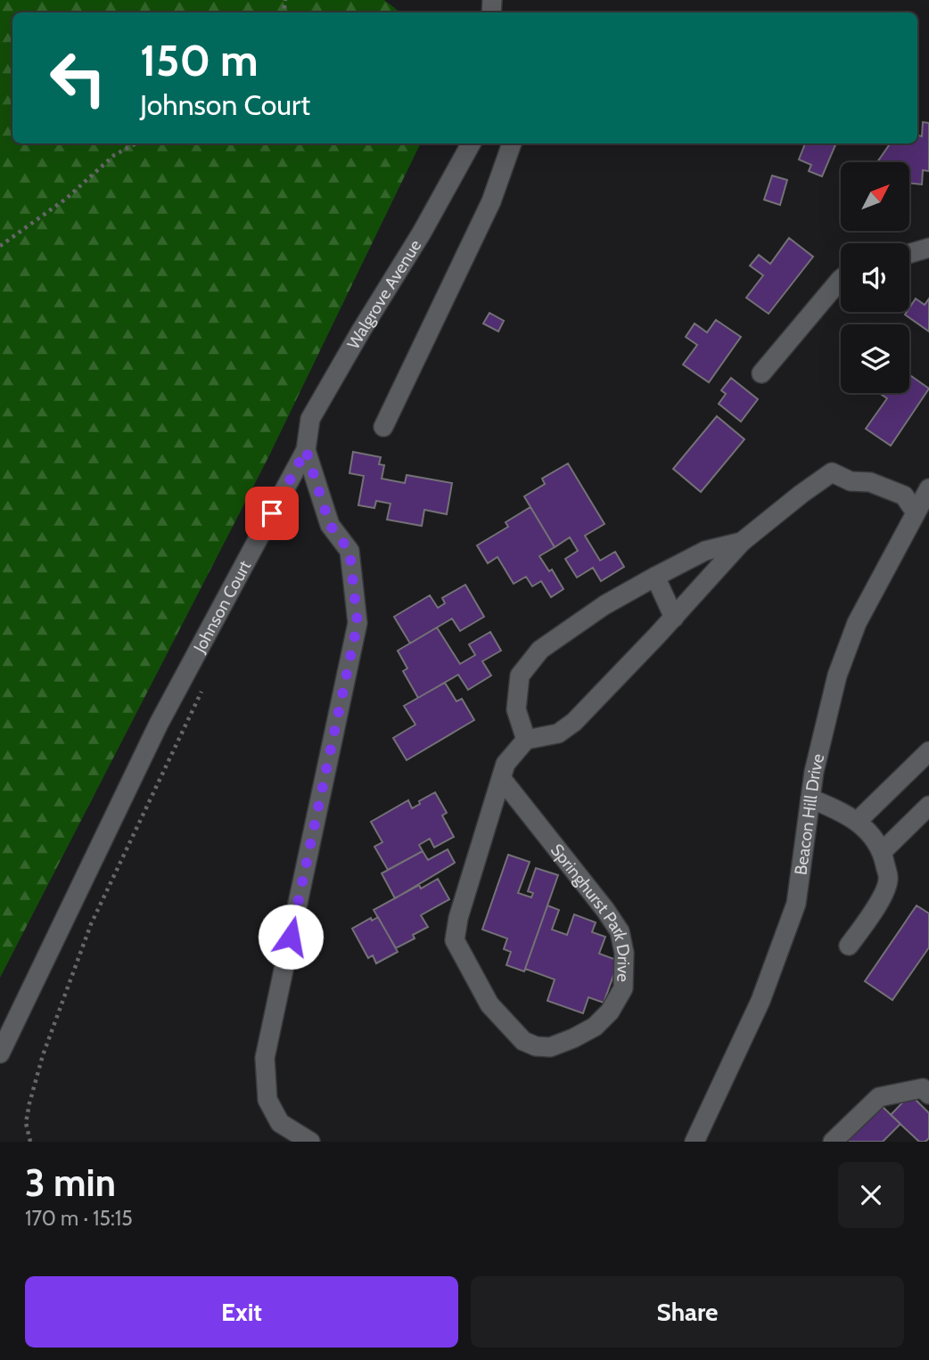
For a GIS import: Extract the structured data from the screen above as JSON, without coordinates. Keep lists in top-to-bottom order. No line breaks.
{"streets":{"street":["Walgrove Avenue","Johnson Court","Beacon Hill Drive","Springhurst Park Drive"]},"crossings":[["Walgrove Avenue","Johnson Court"]],"north":"top right","page":{"turn":["150 m","Johnson Court"],"heading":["3 min","170 m · 15:15"],"buttons":["Exit","Share"]}}
